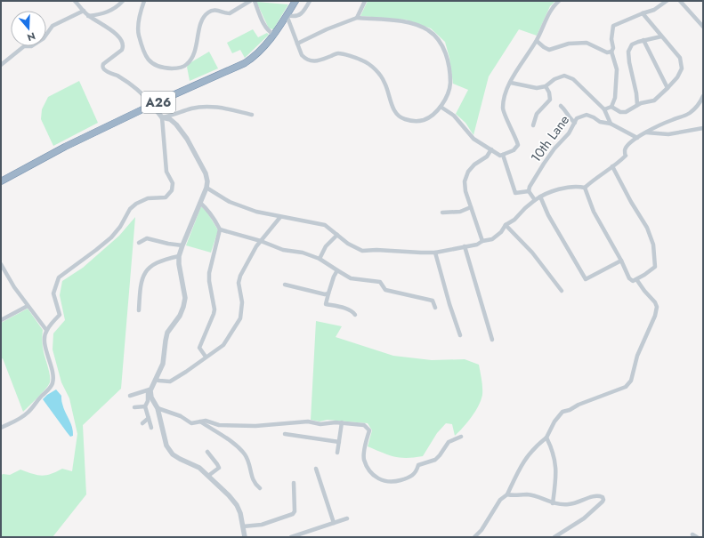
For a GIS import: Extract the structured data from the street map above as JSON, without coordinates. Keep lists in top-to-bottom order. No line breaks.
{"streets":{"highway":["A26"],"street":["10th Lane"]},"north":"bottom"}
